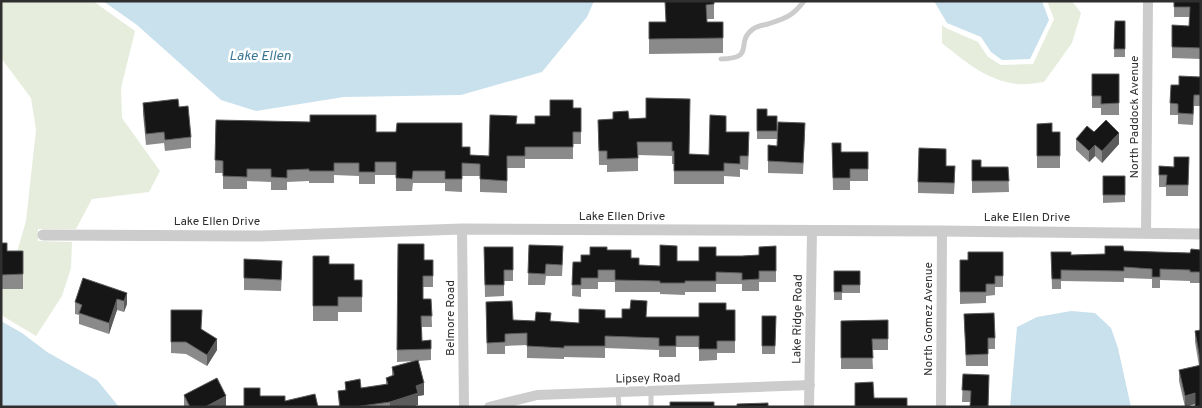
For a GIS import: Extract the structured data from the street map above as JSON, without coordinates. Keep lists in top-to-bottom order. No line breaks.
{"streets":{"street":["North Paddock Avenue","Lake Ellen Drive","Belmore Road","Lake Ridge Road","North Gomez Avenue","Lipsey Road"]},"crossings":[["North Paddock Avenue","Lake Ellen Drive"],["Lake Ellen Drive","Belmore Road"],["Lake Ellen Drive","Lake Ridge Road"],["Lake Ellen Drive","North Gomez Avenue"],["Lake Ridge Road","Lipsey Road"]],"water":["Lake Ellen"]}
